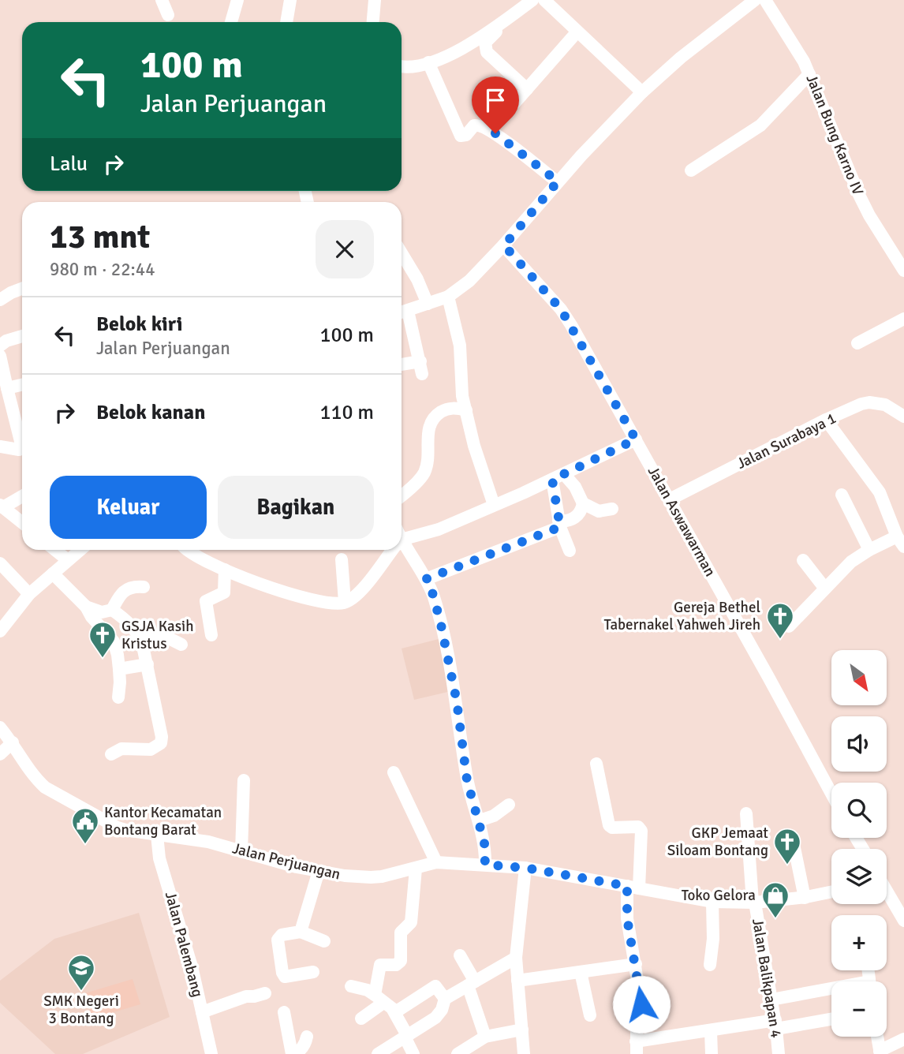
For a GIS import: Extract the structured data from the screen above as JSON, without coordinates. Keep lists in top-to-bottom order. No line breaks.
{"streets":{"street":["Jalan Bung Karno IV","Jalan Surabaya 1","Jalan Aswawarman","Jalan Perjuangan","Jalan Palembang","Jalan Balikpapan 4"]},"crossings":[["Jalan Surabaya 1","Jalan Aswawarman"],["Jalan Perjuangan","Jalan Palembang"],["Jalan Perjuangan","Jalan Balikpapan 4"]],"places":{"church":["Gereja Bethel Tabernakel Yahweh Jireh","GSJA Kasih Kristus","GKP Jemaat Siloam Bontang"],"public building":["Kantor Kecamatan Bontang Barat"],"shop":["Toko Gelora"],"school or university":["SMK Negeri 3 Bontang"]},"north":"bottom right","page":{"turn":["100 m","Jalan Perjuangan"],"then":"Lalu","heading":["13 mnt","980 m · 22:44"],"list":[{"name":"Belok kiri","note":"Jalan Perjuangan","value":"100 m"},{"name":"Belok kanan","value":"110 m"}],"buttons":["Keluar","Bagikan"],"map_buttons":["+","−"]}}
